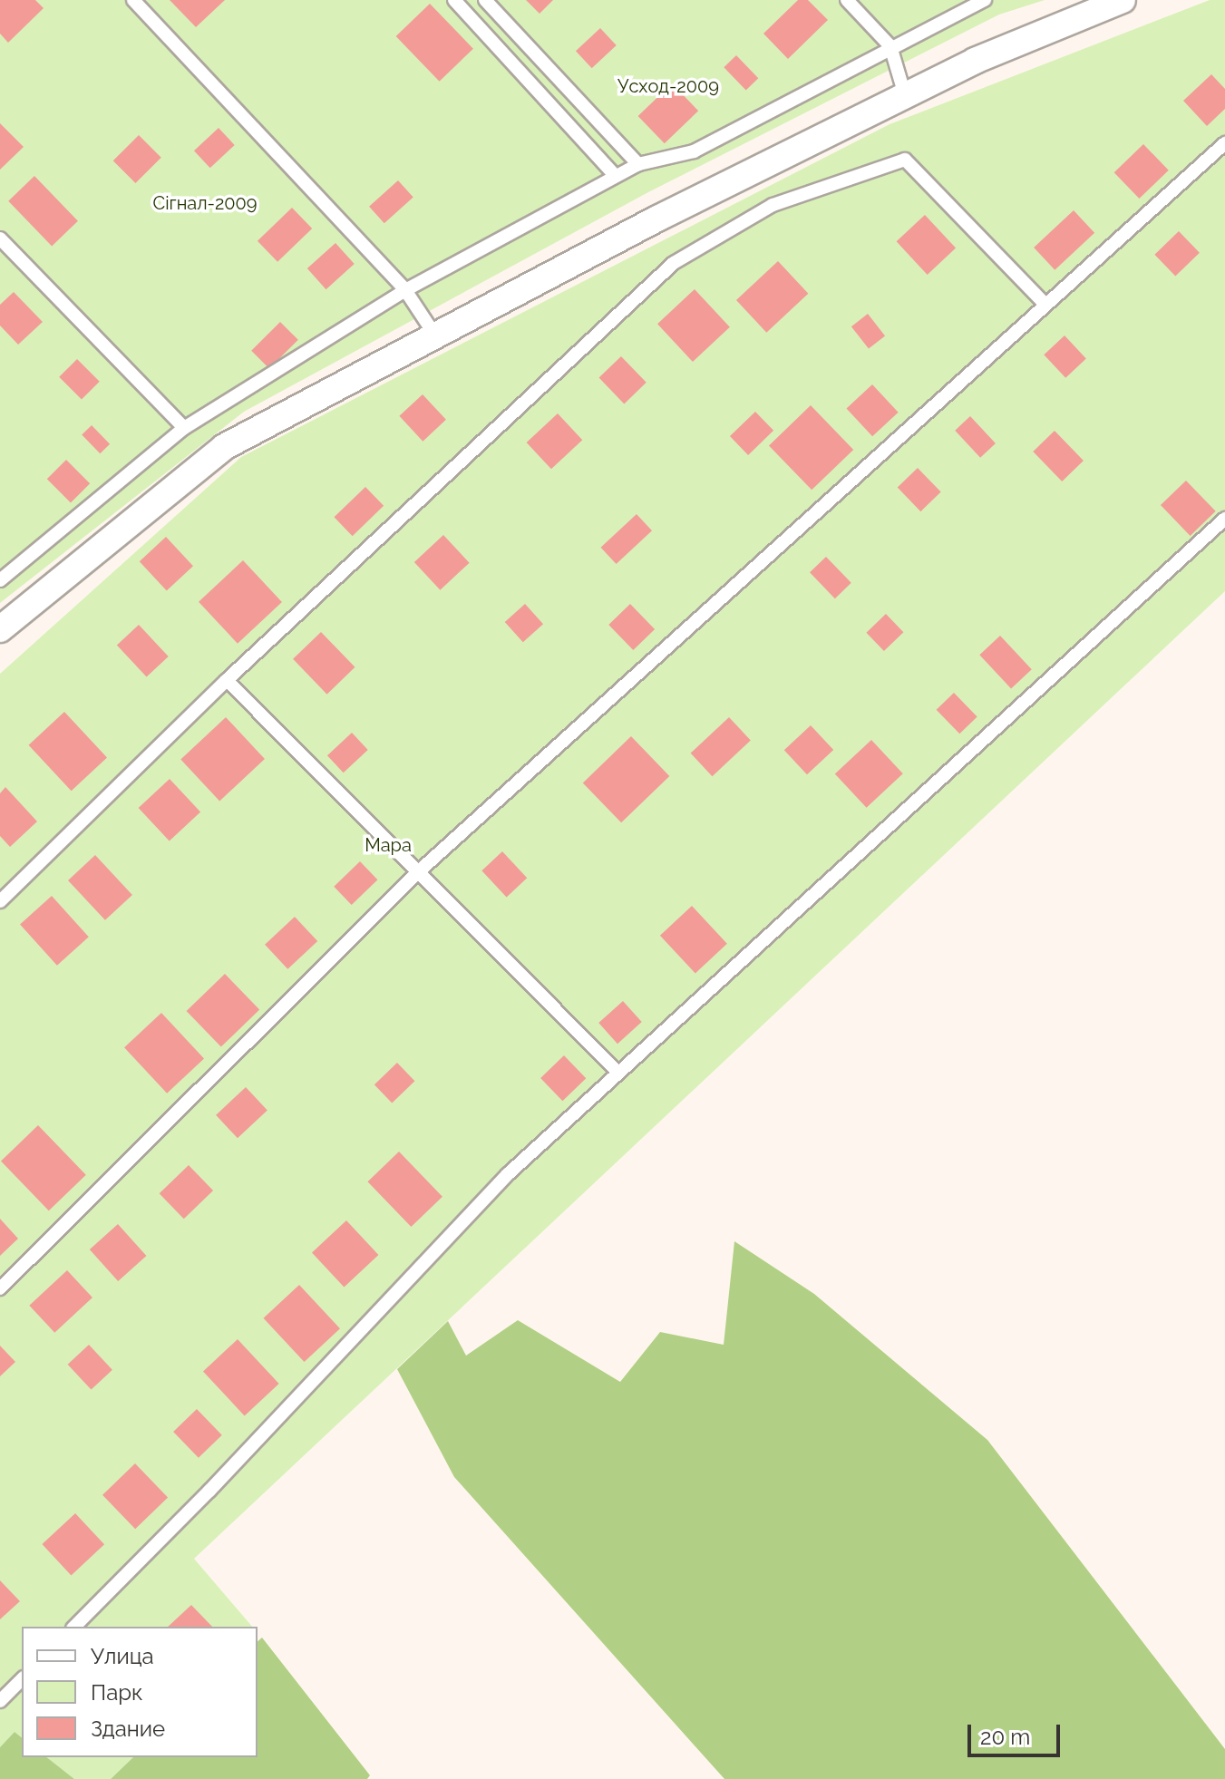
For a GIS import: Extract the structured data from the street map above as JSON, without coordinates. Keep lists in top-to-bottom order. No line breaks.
{"parks":["Усход-2009","Сігнал-2009","Мара"],"legend":["Улица","Парк","Здание"],"scale_bar":"20 m"}
